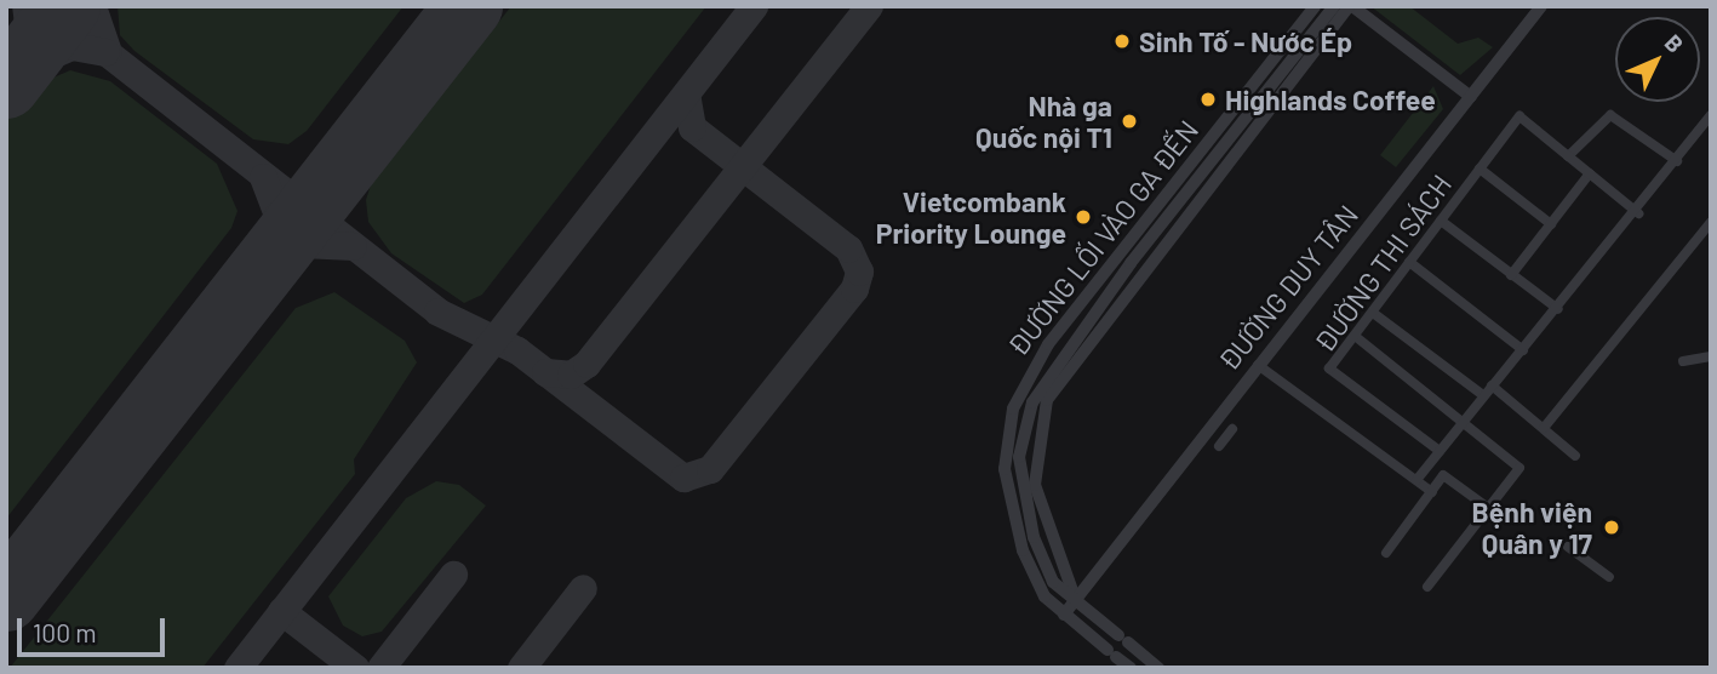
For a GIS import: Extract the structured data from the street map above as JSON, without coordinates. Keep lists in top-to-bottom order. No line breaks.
{"streets":{"street":["ĐƯỜNG LỐI VÀO GA ĐẾN","ĐƯỜNG THI SÁCH","ĐƯỜNG DUY TÂN"]},"crossings":[["ĐƯỜNG LỐI VÀO GA ĐẾN","ĐƯỜNG DUY TÂN"]],"places":["Sinh Tố - Nước Ép","Highlands Coffee","Nhà ga Quốc nội T1","Vietcombank Priority Lounge","Bệnh viện Quân y 17"],"scale_bar":"100 m","north":"top right"}
